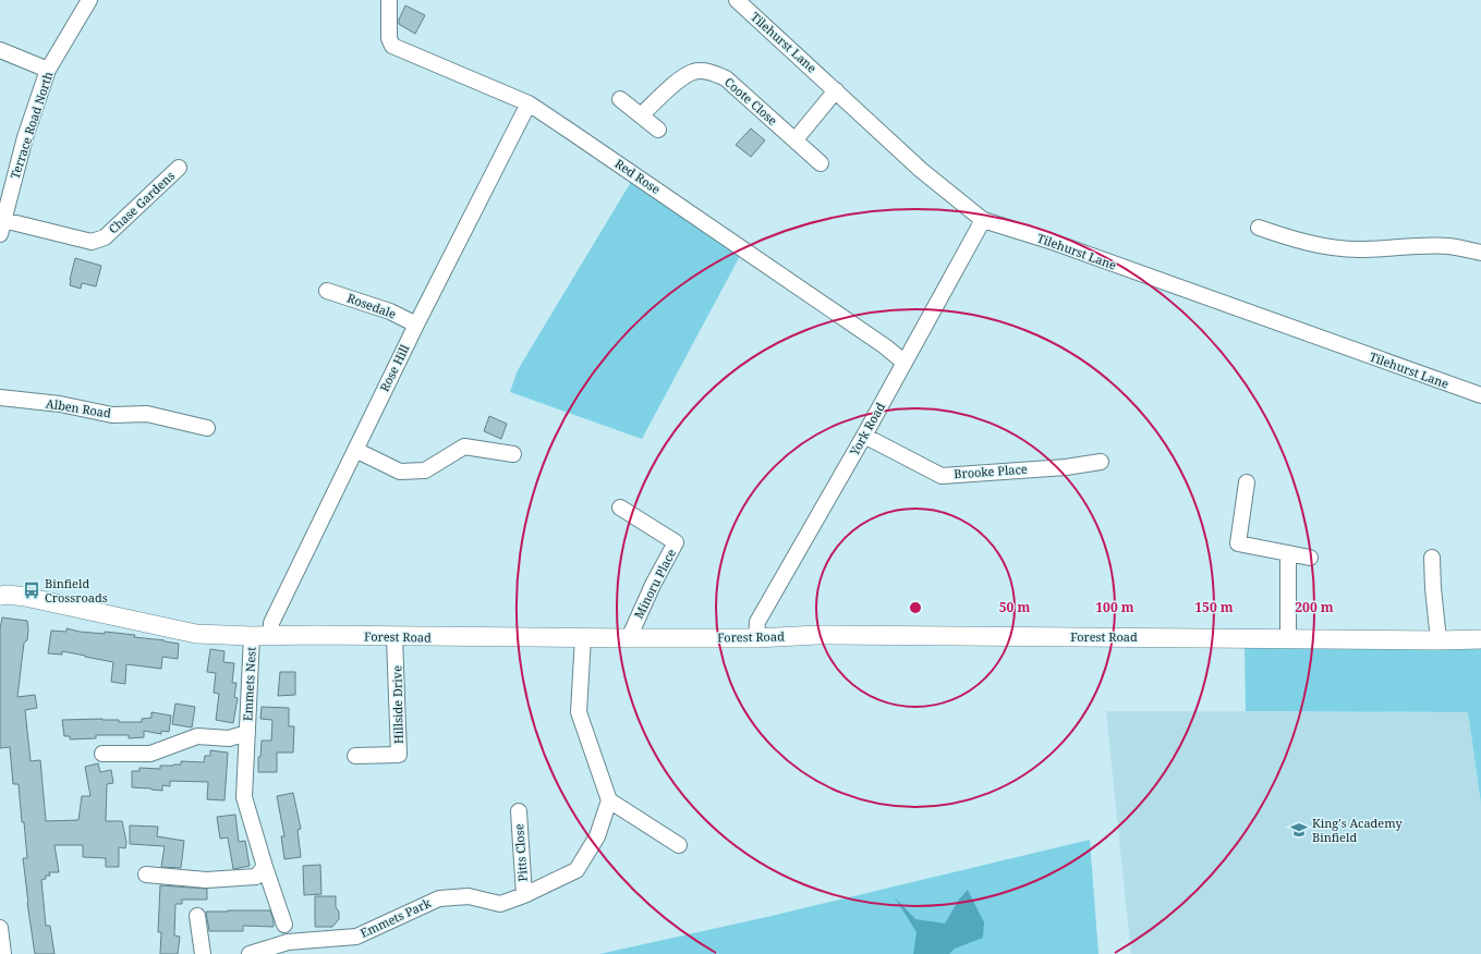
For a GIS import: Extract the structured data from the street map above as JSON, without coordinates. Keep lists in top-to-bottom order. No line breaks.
{"streets":{"main road":["Forest Road"],"street":["Tilehurst Lane","Coote Close","Terrace Road North","Red Rose","Chase Gardens","Rosedale","Rose Hill","Alben Road","York Road","Brooke Place","Minoru Place","Emmets Nest","Hillside Drive","Pitts Close","Emmets Park"]},"crossings":[["Tilehurst Lane","York Road"],["Terrace Road North","Chase Gardens"],["Red Rose","Rose Hill"],["Red Rose","York Road"],["Rosedale","Rose Hill"],["Rose Hill","Forest Road"],["York Road","Brooke Place"],["York Road","Forest Road"],["Minoru Place","Forest Road"],["Forest Road","Emmets Nest"],["Forest Road","Hillside Drive"],["Pitts Close","Emmets Park"]],"places":{"bus stop":["Binfield Crossroads"],"school or university":["King's Academy Binfield"]},"rings":["50 m","100 m","150 m","200 m"]}
